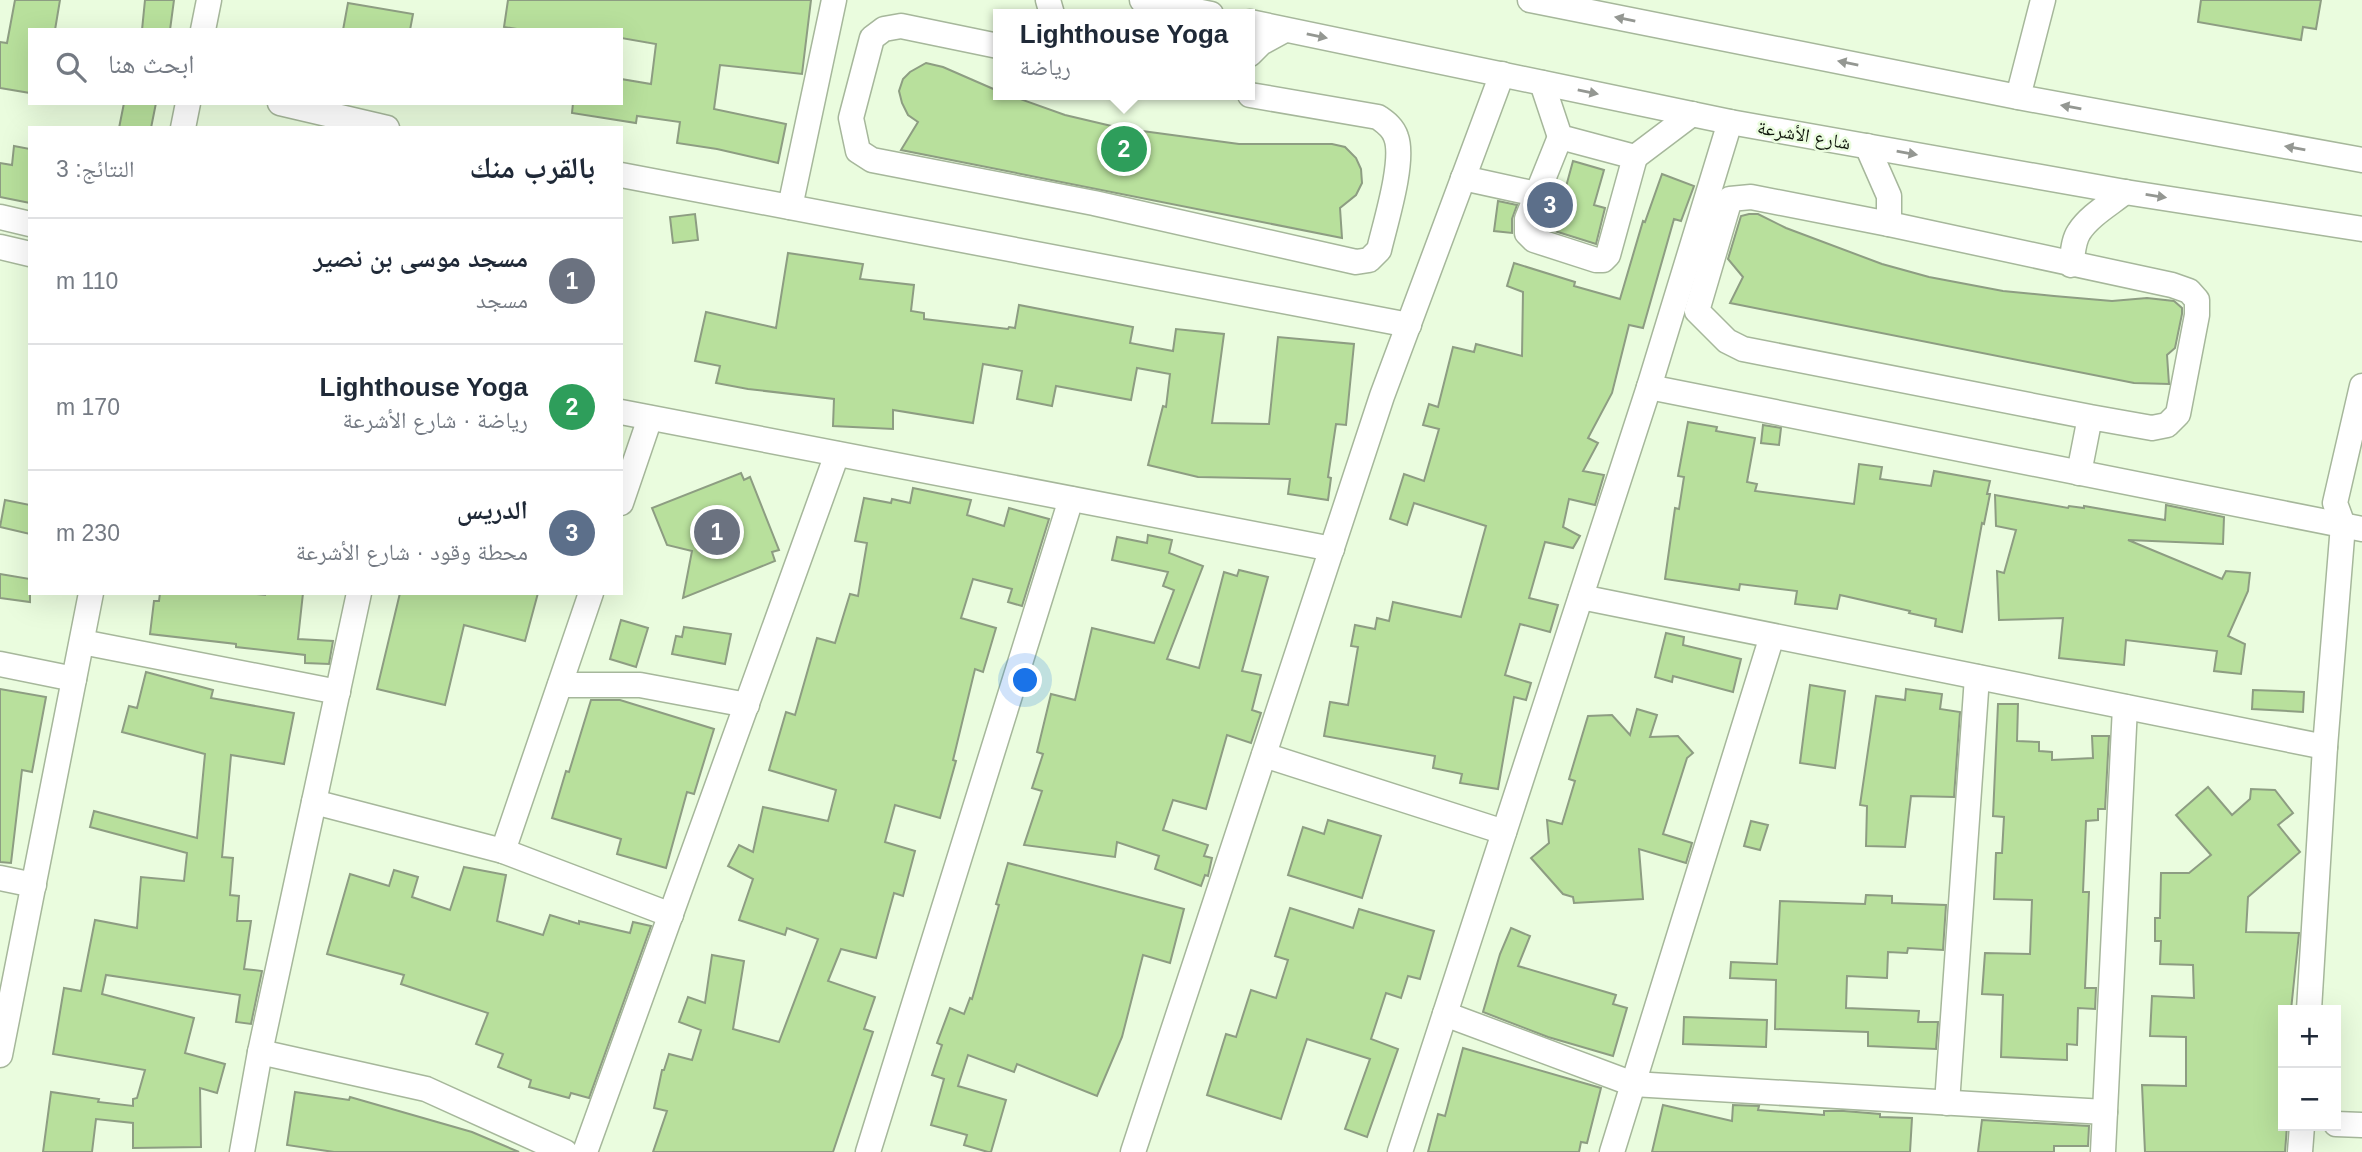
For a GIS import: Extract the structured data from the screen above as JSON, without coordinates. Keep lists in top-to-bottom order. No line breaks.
{"streets":{"street":["شارع الأشرعة"]},"page":{"popup":["Lighthouse Yoga","رياضة"],"search":"ابحث هنا","pins":["2","3","1"],"heading":["بالقرب منك","النتائج: 3"],"list":[{"mark":"1","name":"مسجد موسى بن نصير","note":"مسجد","value":"110 m"},{"mark":"2","name":"Lighthouse Yoga","note":"رياضة · شارع الأشرعة","value":"170 m"},{"mark":"3","name":"الدريس","note":"محطة وقود · شارع الأشرعة","value":"230 m"}],"map_buttons":["+","−"]}}
